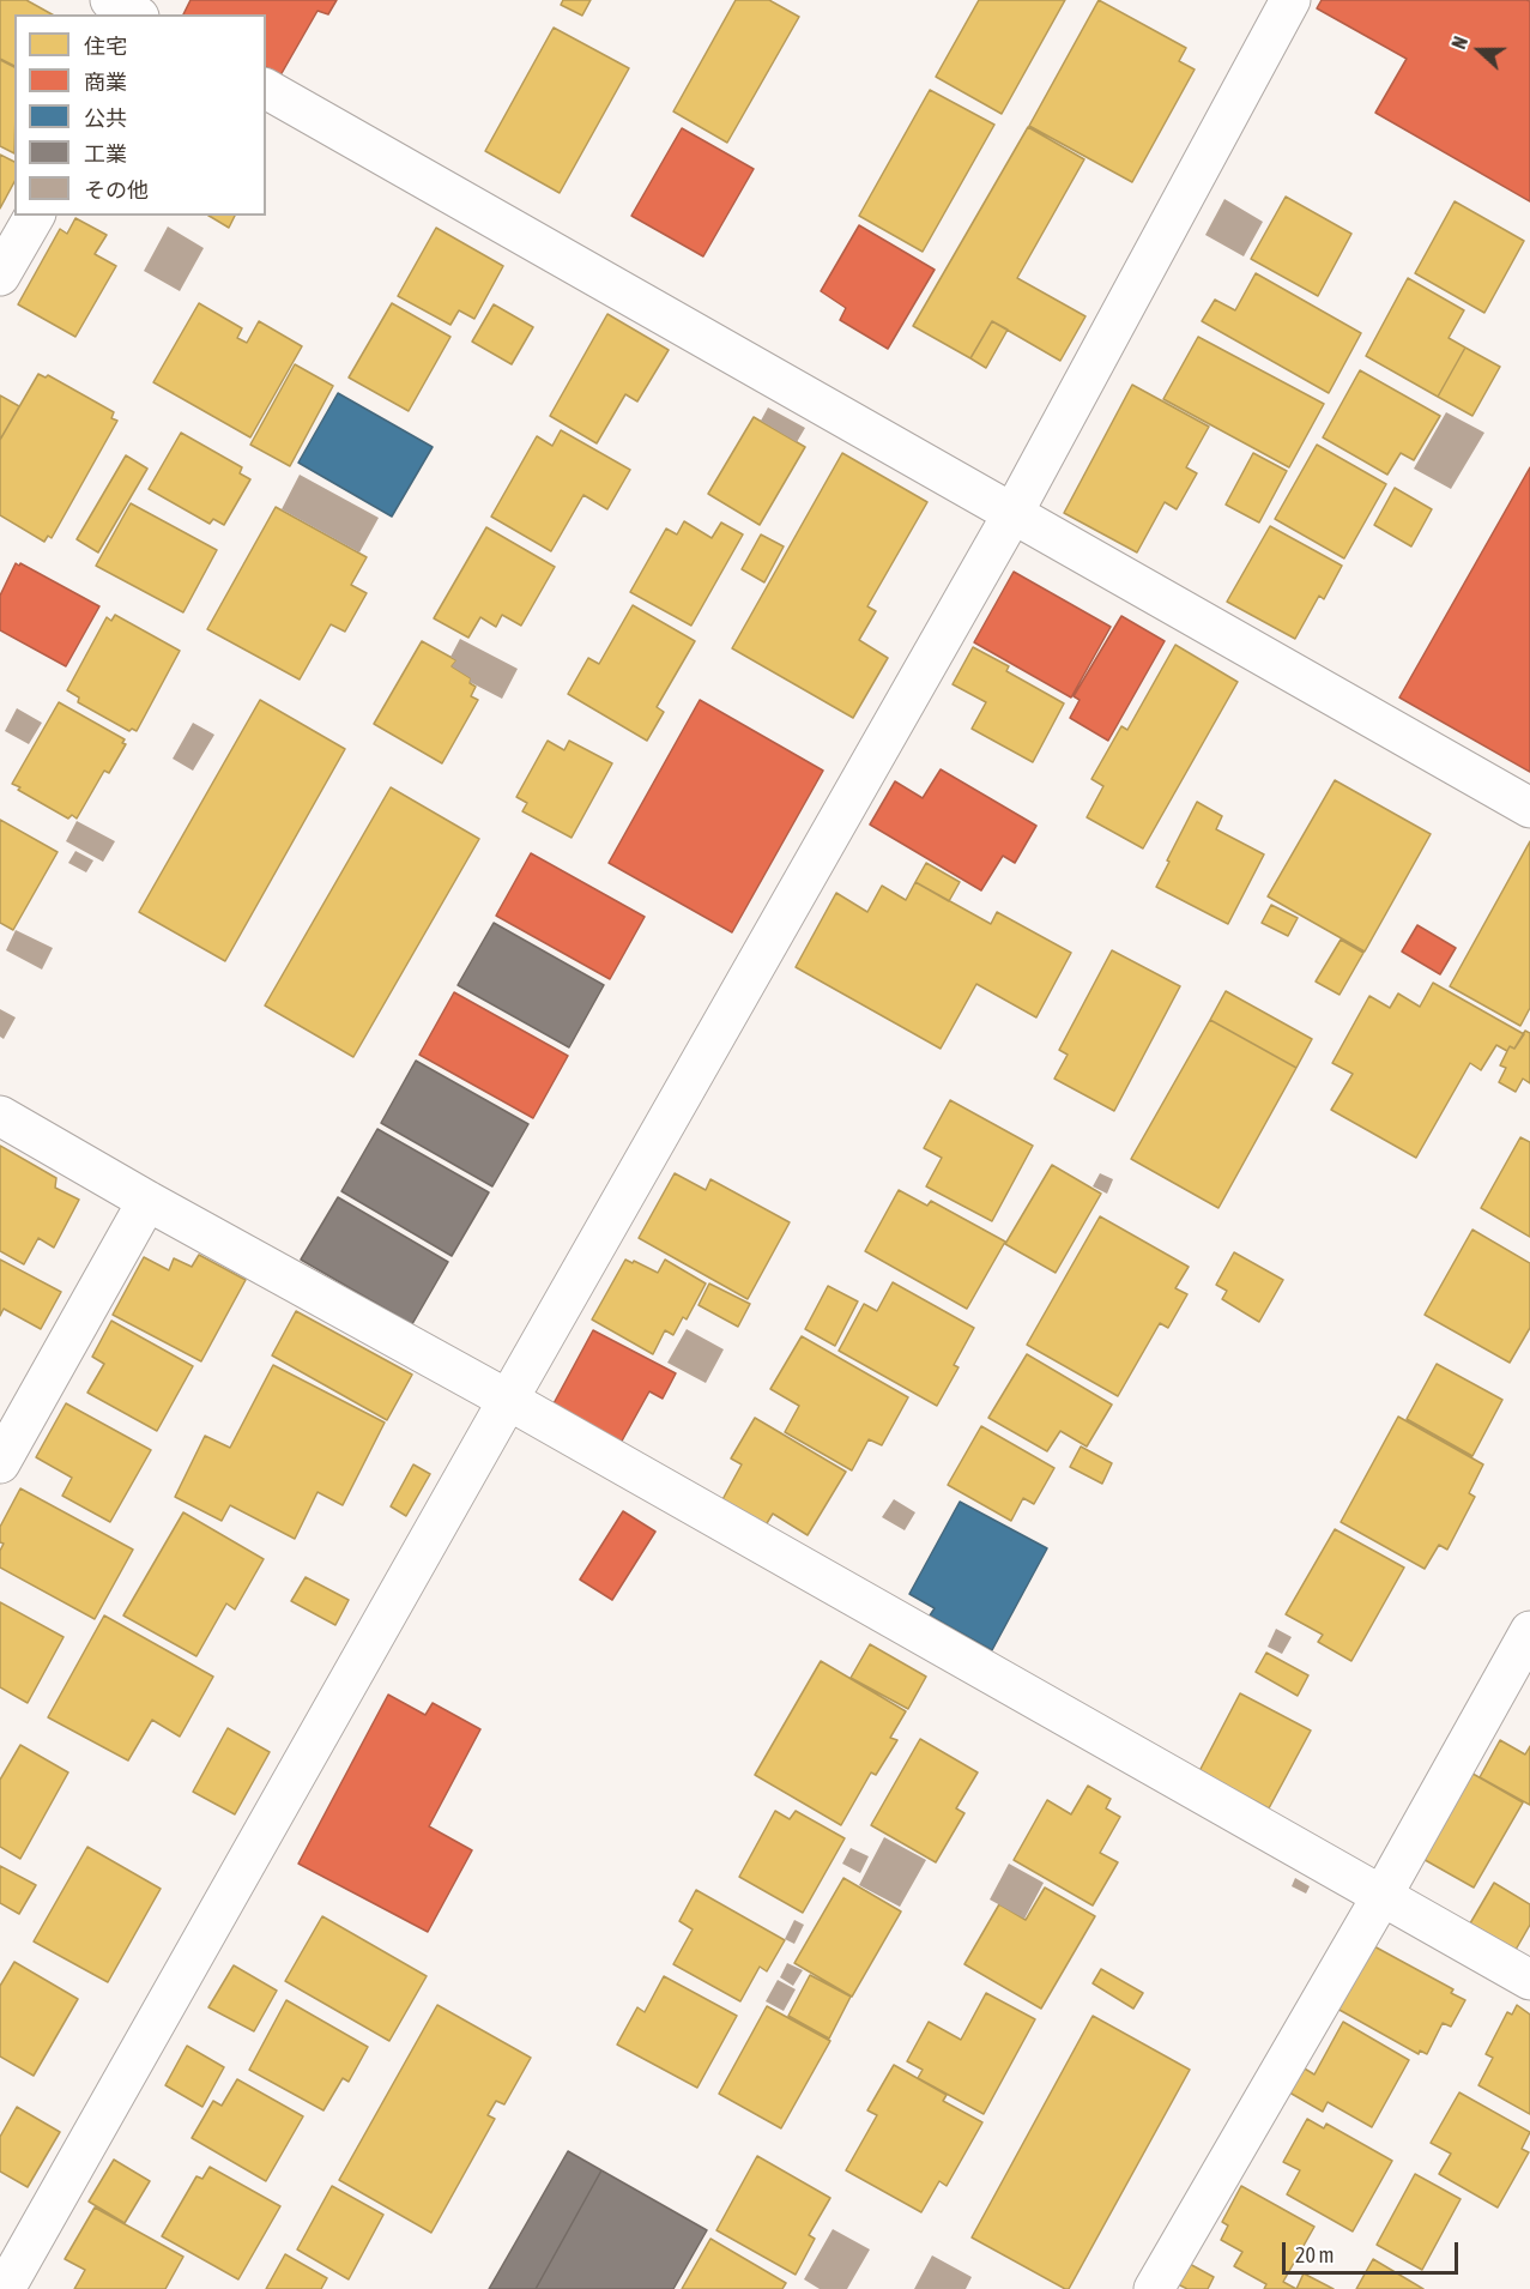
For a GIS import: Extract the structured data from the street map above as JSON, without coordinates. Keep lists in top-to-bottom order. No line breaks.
{"legend":["住宅","商業","公共","工業","その他"],"scale_bar":"20 m","north":"left"}
